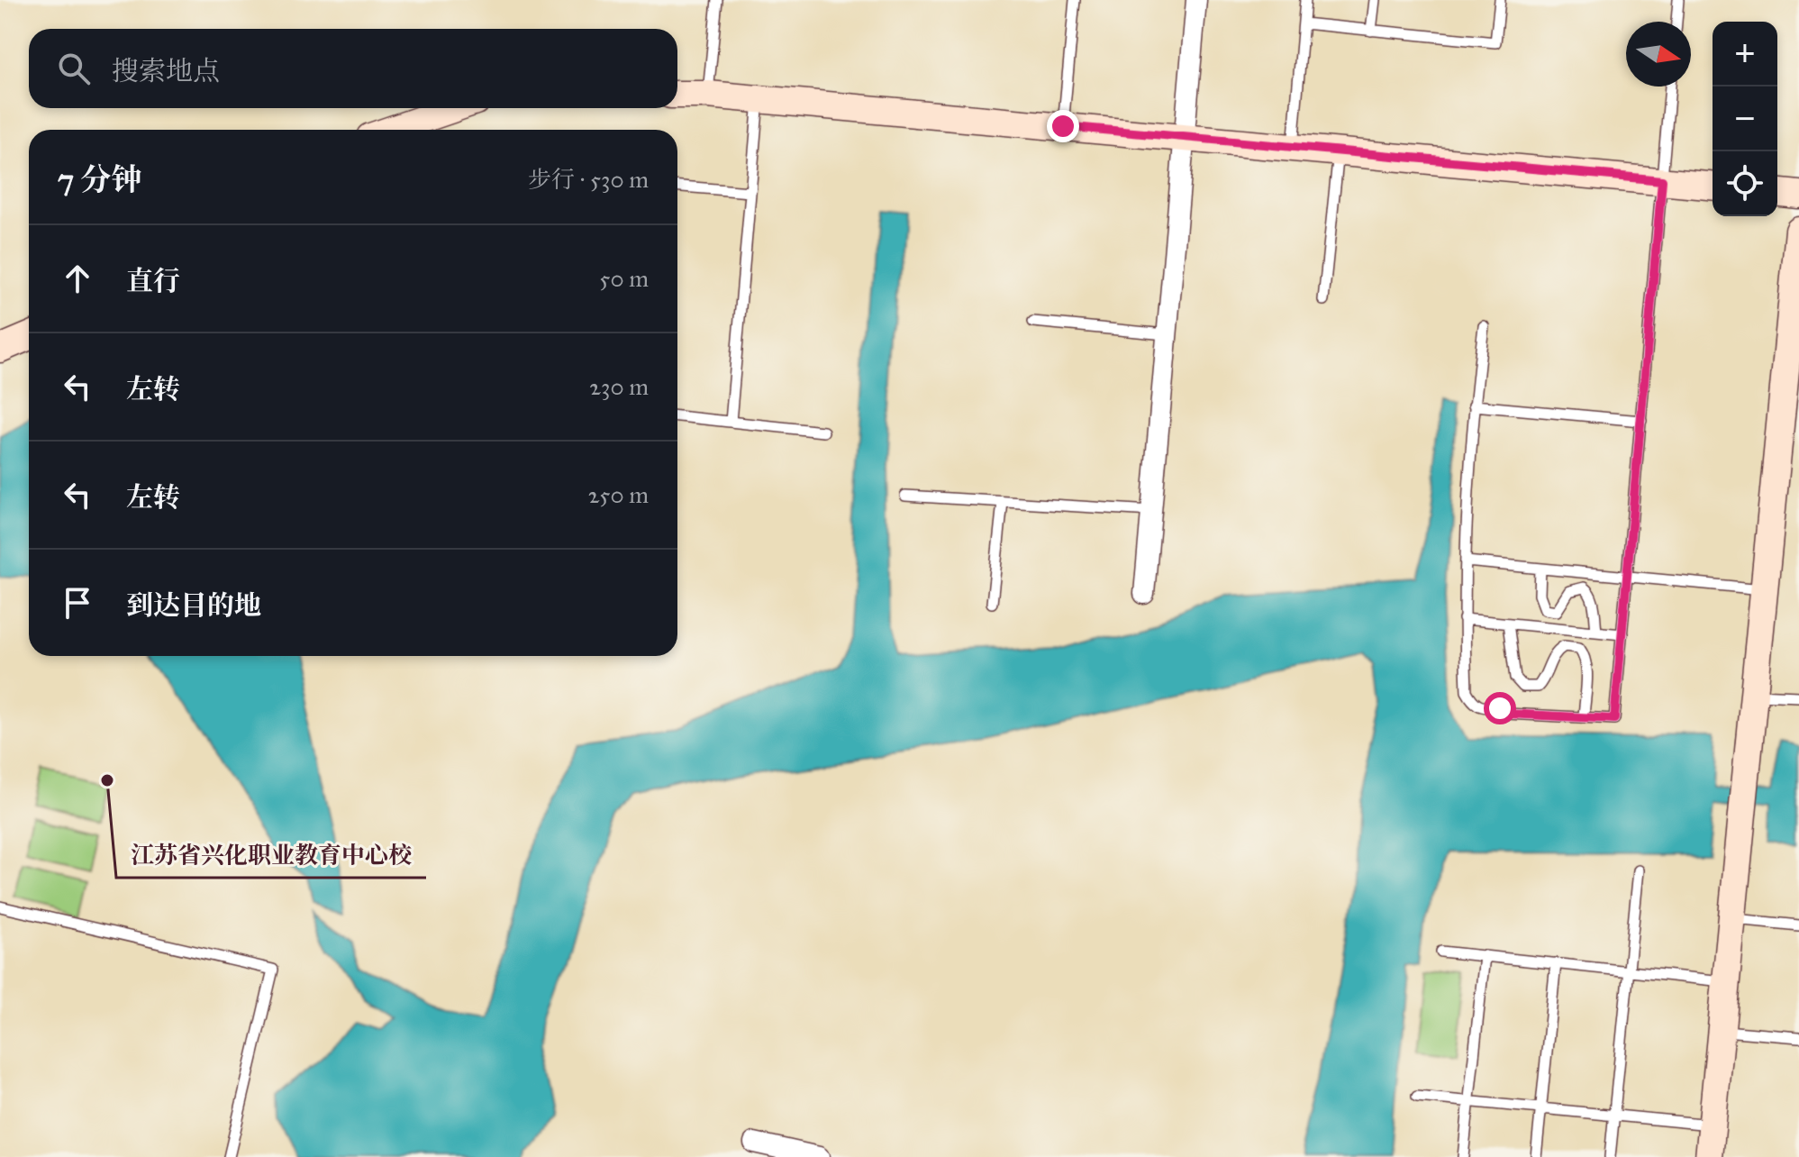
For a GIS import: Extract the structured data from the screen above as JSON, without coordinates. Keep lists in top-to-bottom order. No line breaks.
{"places":["江苏省兴化职业教育中心校"],"north":"right","page":{"map_buttons":["+","−"],"search":"搜索地点","heading":["7 分钟","步行 · 530 m"],"list":[["直行","50 m"],["左转","230 m"],["左转","250 m"],"到达目的地"]}}
